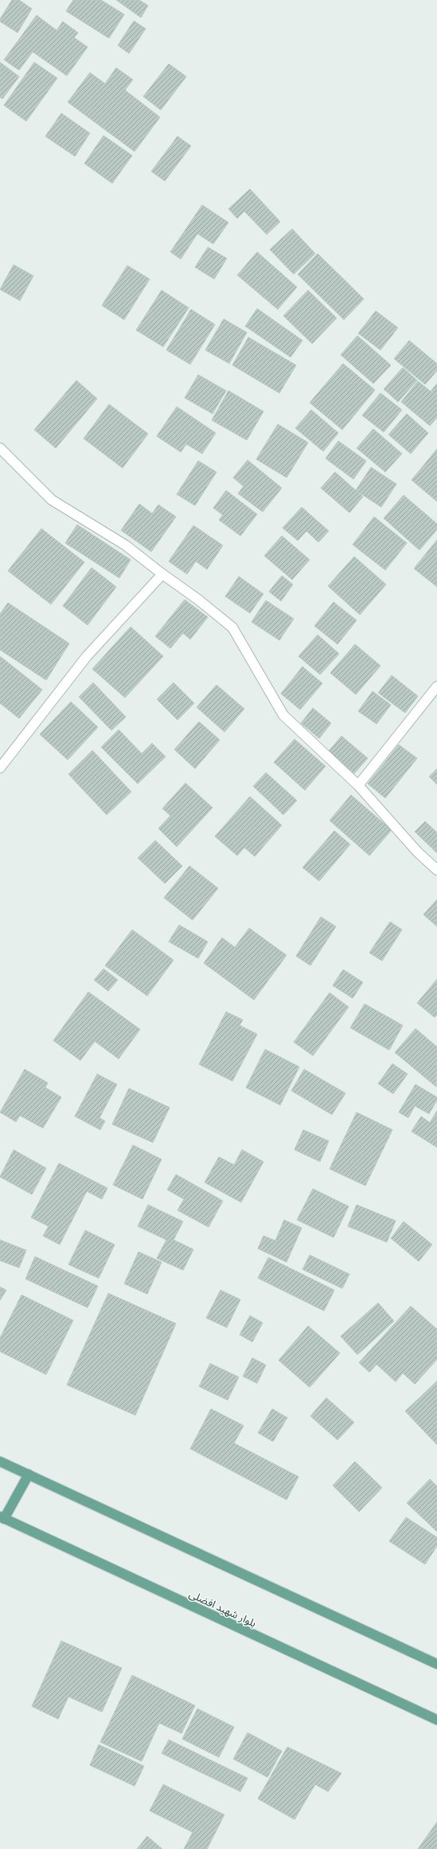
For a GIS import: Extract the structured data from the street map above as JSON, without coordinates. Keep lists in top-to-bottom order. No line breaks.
{"streets":{"main road":["بلوار شهید افضلی"]}}
